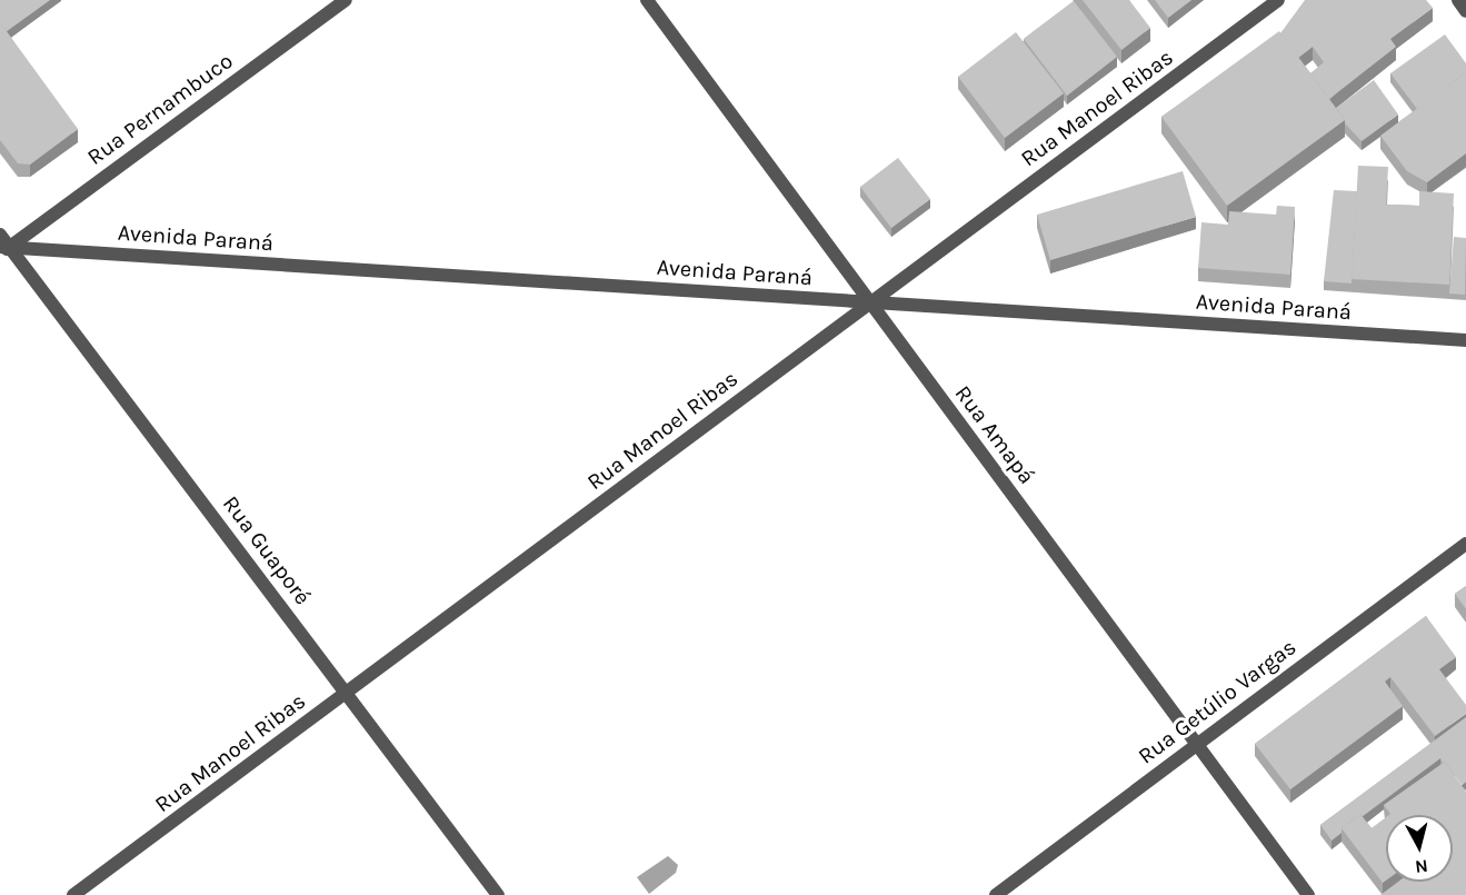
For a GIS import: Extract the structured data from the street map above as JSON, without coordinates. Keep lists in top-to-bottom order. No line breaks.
{"streets":{"street":["Rua Manoel Ribas","Rua Pernambuco","Avenida Paraná","Rua Amapá","Rua Guaporé","Rua Getúlio Vargas"]},"crossings":[["Rua Manoel Ribas","Avenida Paraná"],["Rua Manoel Ribas","Rua Amapá"],["Rua Manoel Ribas","Rua Guaporé"],["Rua Pernambuco","Avenida Paraná"],["Rua Pernambuco","Rua Guaporé"],["Avenida Paraná","Rua Amapá"],["Avenida Paraná","Rua Guaporé"],["Rua Amapá","Rua Getúlio Vargas"]],"north":"bottom"}
